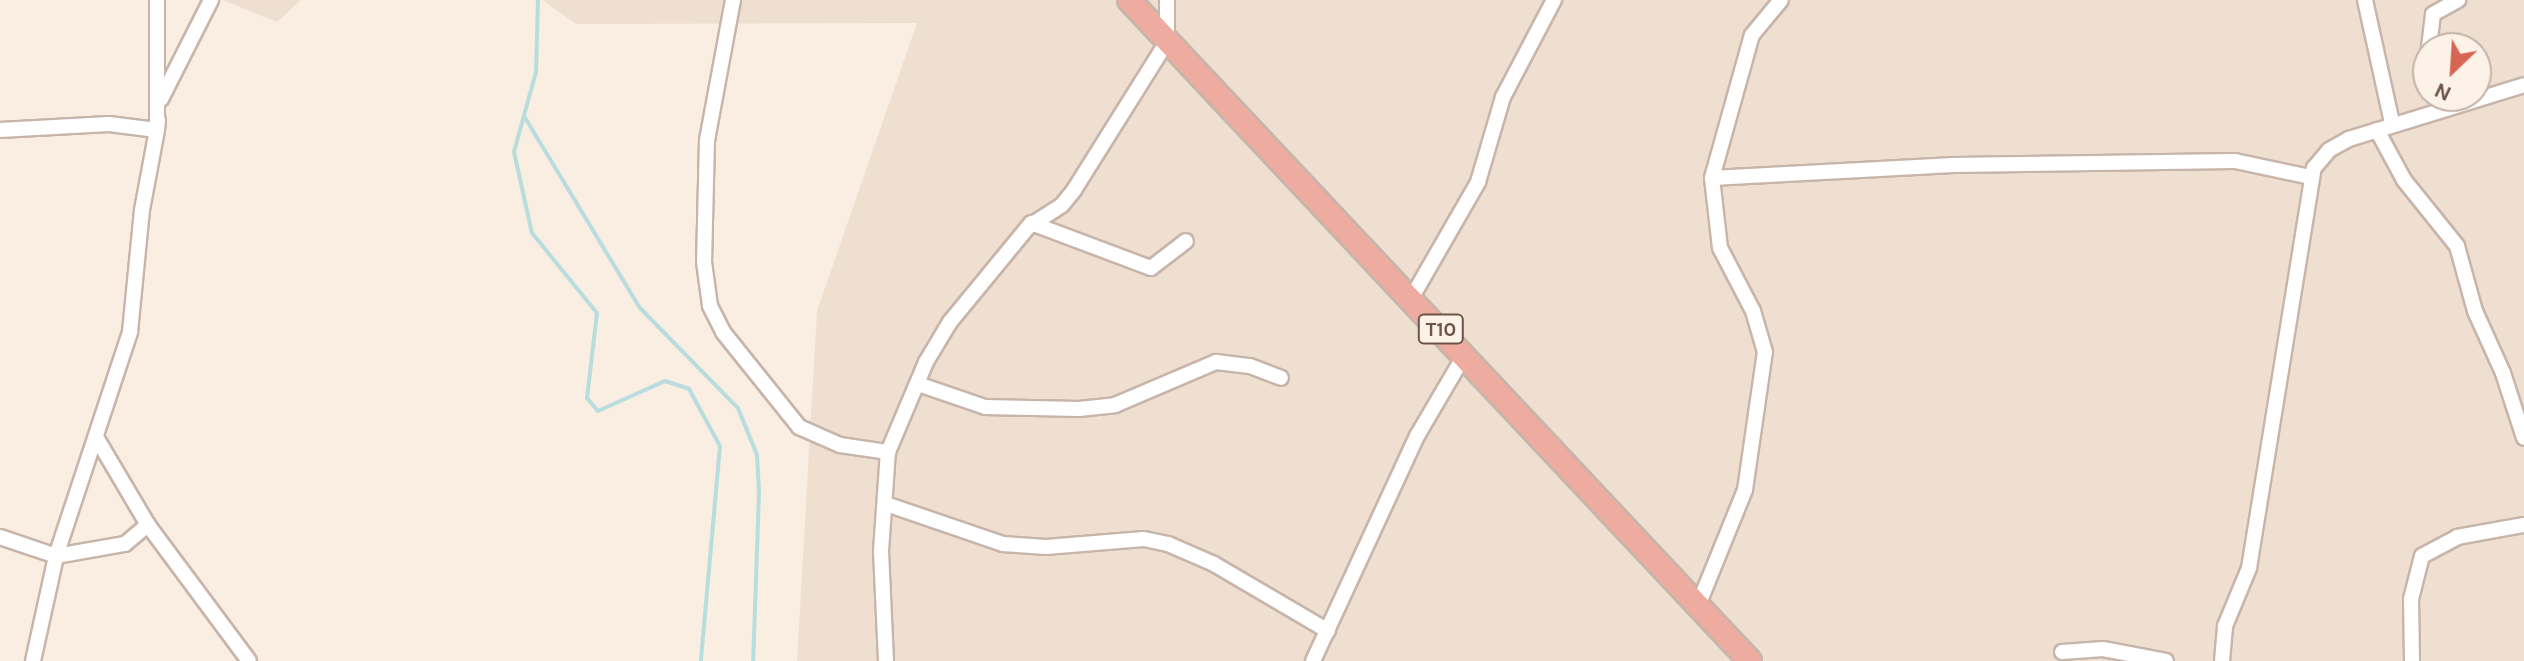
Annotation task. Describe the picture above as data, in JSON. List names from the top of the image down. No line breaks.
{"streets":{"highway":["T10"]},"north":"bottom left"}
